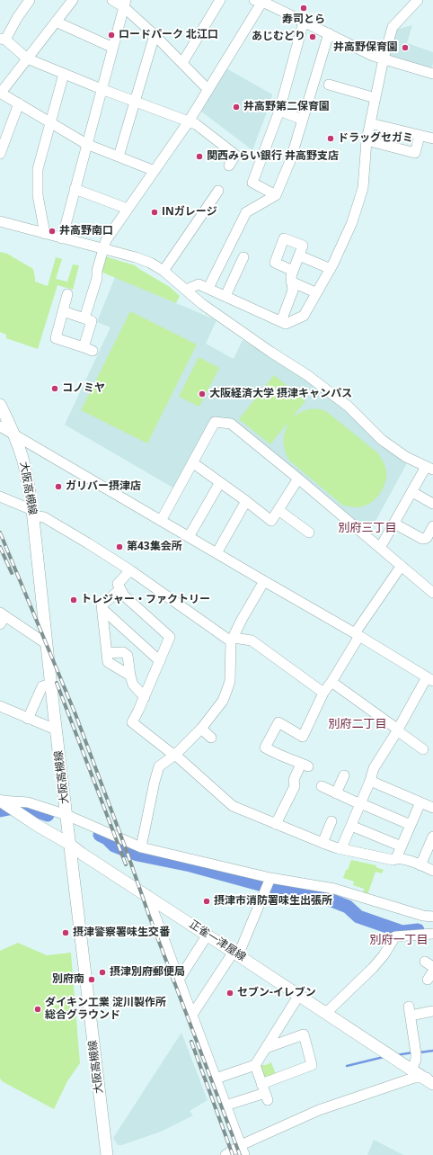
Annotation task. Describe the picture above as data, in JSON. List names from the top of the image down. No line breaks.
{"streets":{"main road":["大阪高槻線","正雀一津屋線"]},"crossings":[["大阪高槻線","正雀一津屋線"]],"districts":["別府三丁目","別府二丁目","別府一丁目"],"places":["寿司とら","ロードパーク 北江口","あじむどり","井高野保育園","井高野第二保育園","ドラッグセガミ","関西みらい銀行 井高野支店","INガレージ","井高野南口","コノミヤ","大阪経済大学 摂津キャンパス","ガリバー摂津店","第43集会所","トレジャー・ファクトリー","摂津市消防署味生出張所","摂津警察署味生交番","摂津別府郵便局","別府南","セブン-イレブン","ダイキン工業 淀川製作所 総合グラウンド"]}
